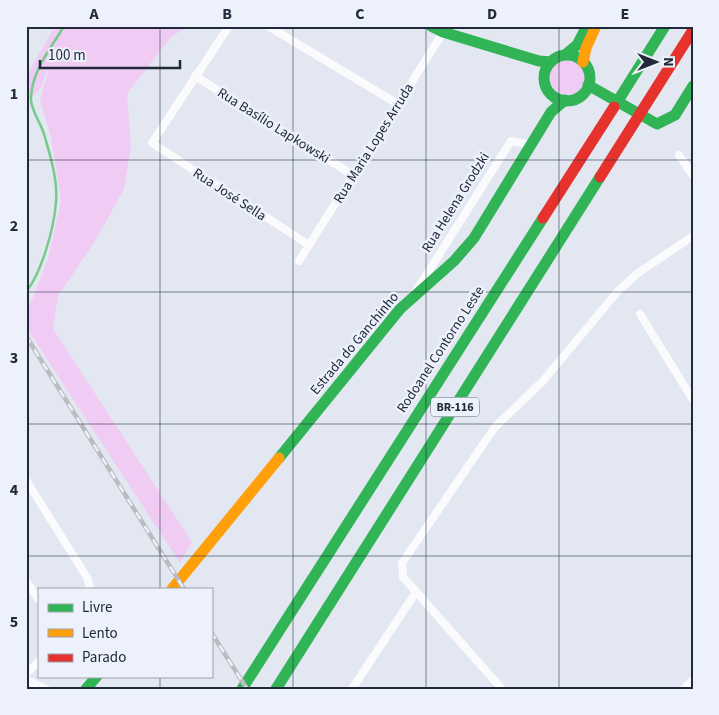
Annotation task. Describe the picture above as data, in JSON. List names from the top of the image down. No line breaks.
{"streets":{"main road":["Estrada do Ganchinho","Rodoanel Contorno Leste","BR-116"],"street":["Rua Basílio Lapkowski","Rua Maria Lopes Arruda","Rua José Sella","Rua Helena Grodzki"]},"crossings":[["Rua Basílio Lapkowski","Rua Maria Lopes Arruda"],["Rua Basílio Lapkowski","Rua José Sella"],["Rua Maria Lopes Arruda","Rua José Sella"],["Rua Helena Grodzki","Estrada do Ganchinho"]],"legend":["Livre","Lento","Parado"],"scale_bar":"100 m","north":"right","grid":{"columns":["A","B","C","D","E"],"rows":["1","2","3","4","5"]}}
